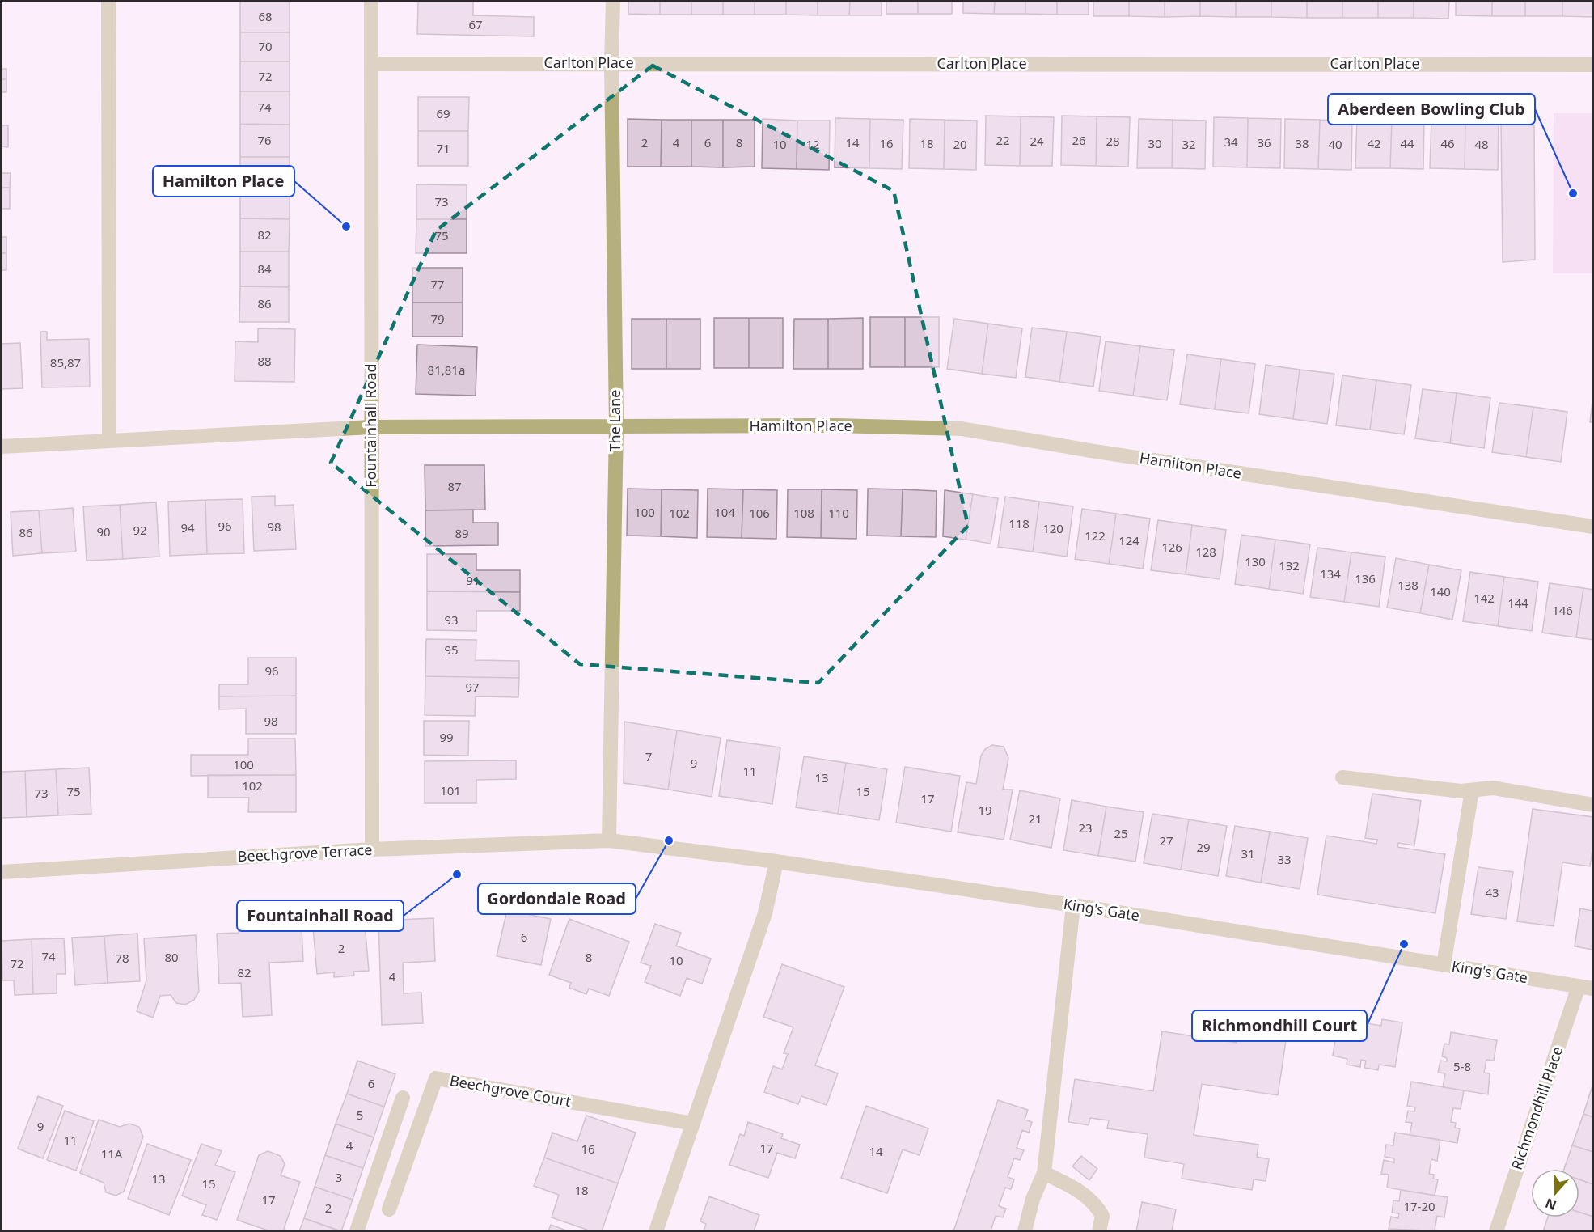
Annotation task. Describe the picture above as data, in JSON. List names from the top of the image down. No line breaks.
{"streets":{"street":["Carlton Place","The Lane","Fountainhall Road","Hamilton Place","Beechgrove Terrace","King's Gate","Beechgrove Court","Richmondhill Place"]},"crossings":[["Carlton Place","The Lane"],["Carlton Place","Fountainhall Road"],["The Lane","Hamilton Place"],["The Lane","Beechgrove Terrace"],["The Lane","King's Gate"],["Fountainhall Road","Hamilton Place"],["Fountainhall Road","Beechgrove Terrace"],["Beechgrove Terrace","King's Gate"],["King's Gate","Richmondhill Place"]],"places":["Aberdeen Bowling Club","Hamilton Place","Gordondale Road","Fountainhall Road","Richmondhill Court"],"house_numbers":["68","67","70","72","74","69","76","22","26","24","28","34","2","4","6","8","14","36","16","18","30","38","42","44","46","10","12","20","32","40","48","71","73","82","75","84","77","86","79","88","85,87","81,81a","87","100","104","102","106","108","110","118","96","98","94","120","92","90","86","89","122","124","126","128","130","132","134","136","91","138","140","142","144","146","93","95","96","97","98","99","7","9","100","11","13","102","101","75","15","73","17","19","21","23","25","27","29","31","33","43","6","2","74","80","8","78","10","72","82","4","5-8","6","5","9","11","4","17","16","14","11A","3","13","15","18","17","17-20","2"],"north":"bottom"}
